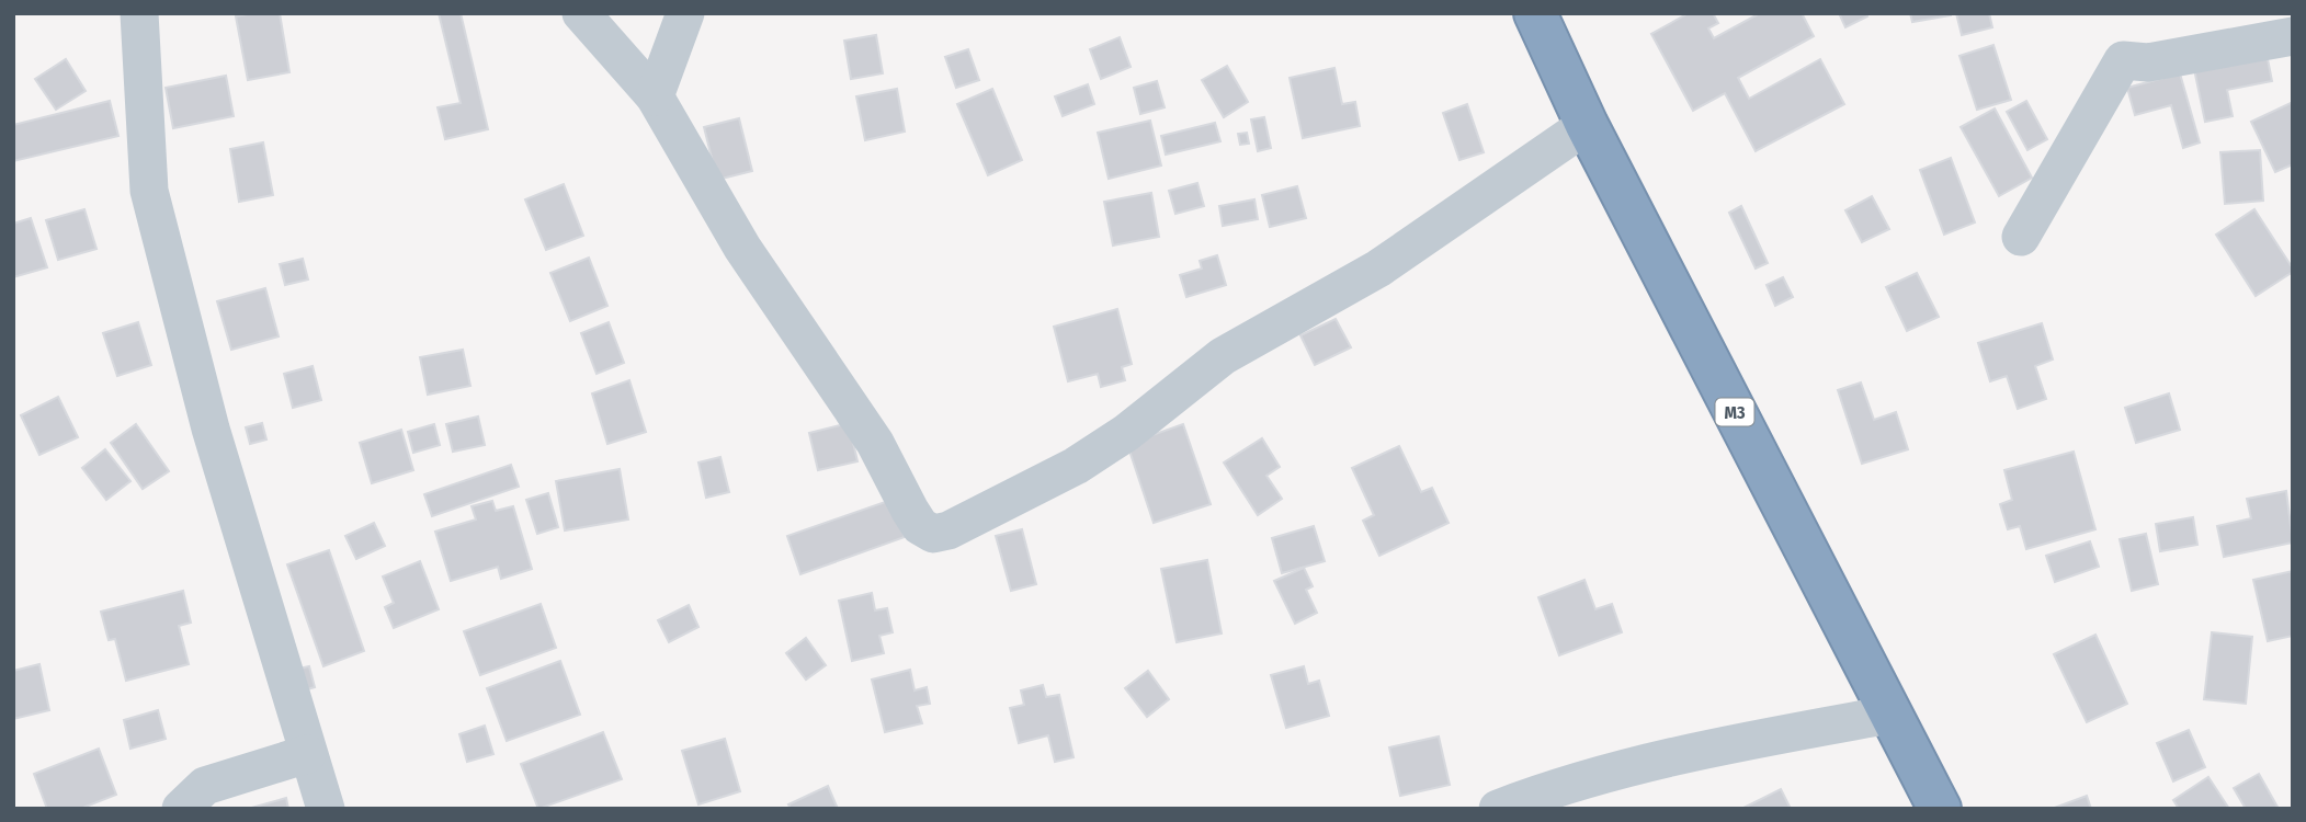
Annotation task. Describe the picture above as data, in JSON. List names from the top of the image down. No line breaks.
{"streets":{"highway":["M3"]}}
